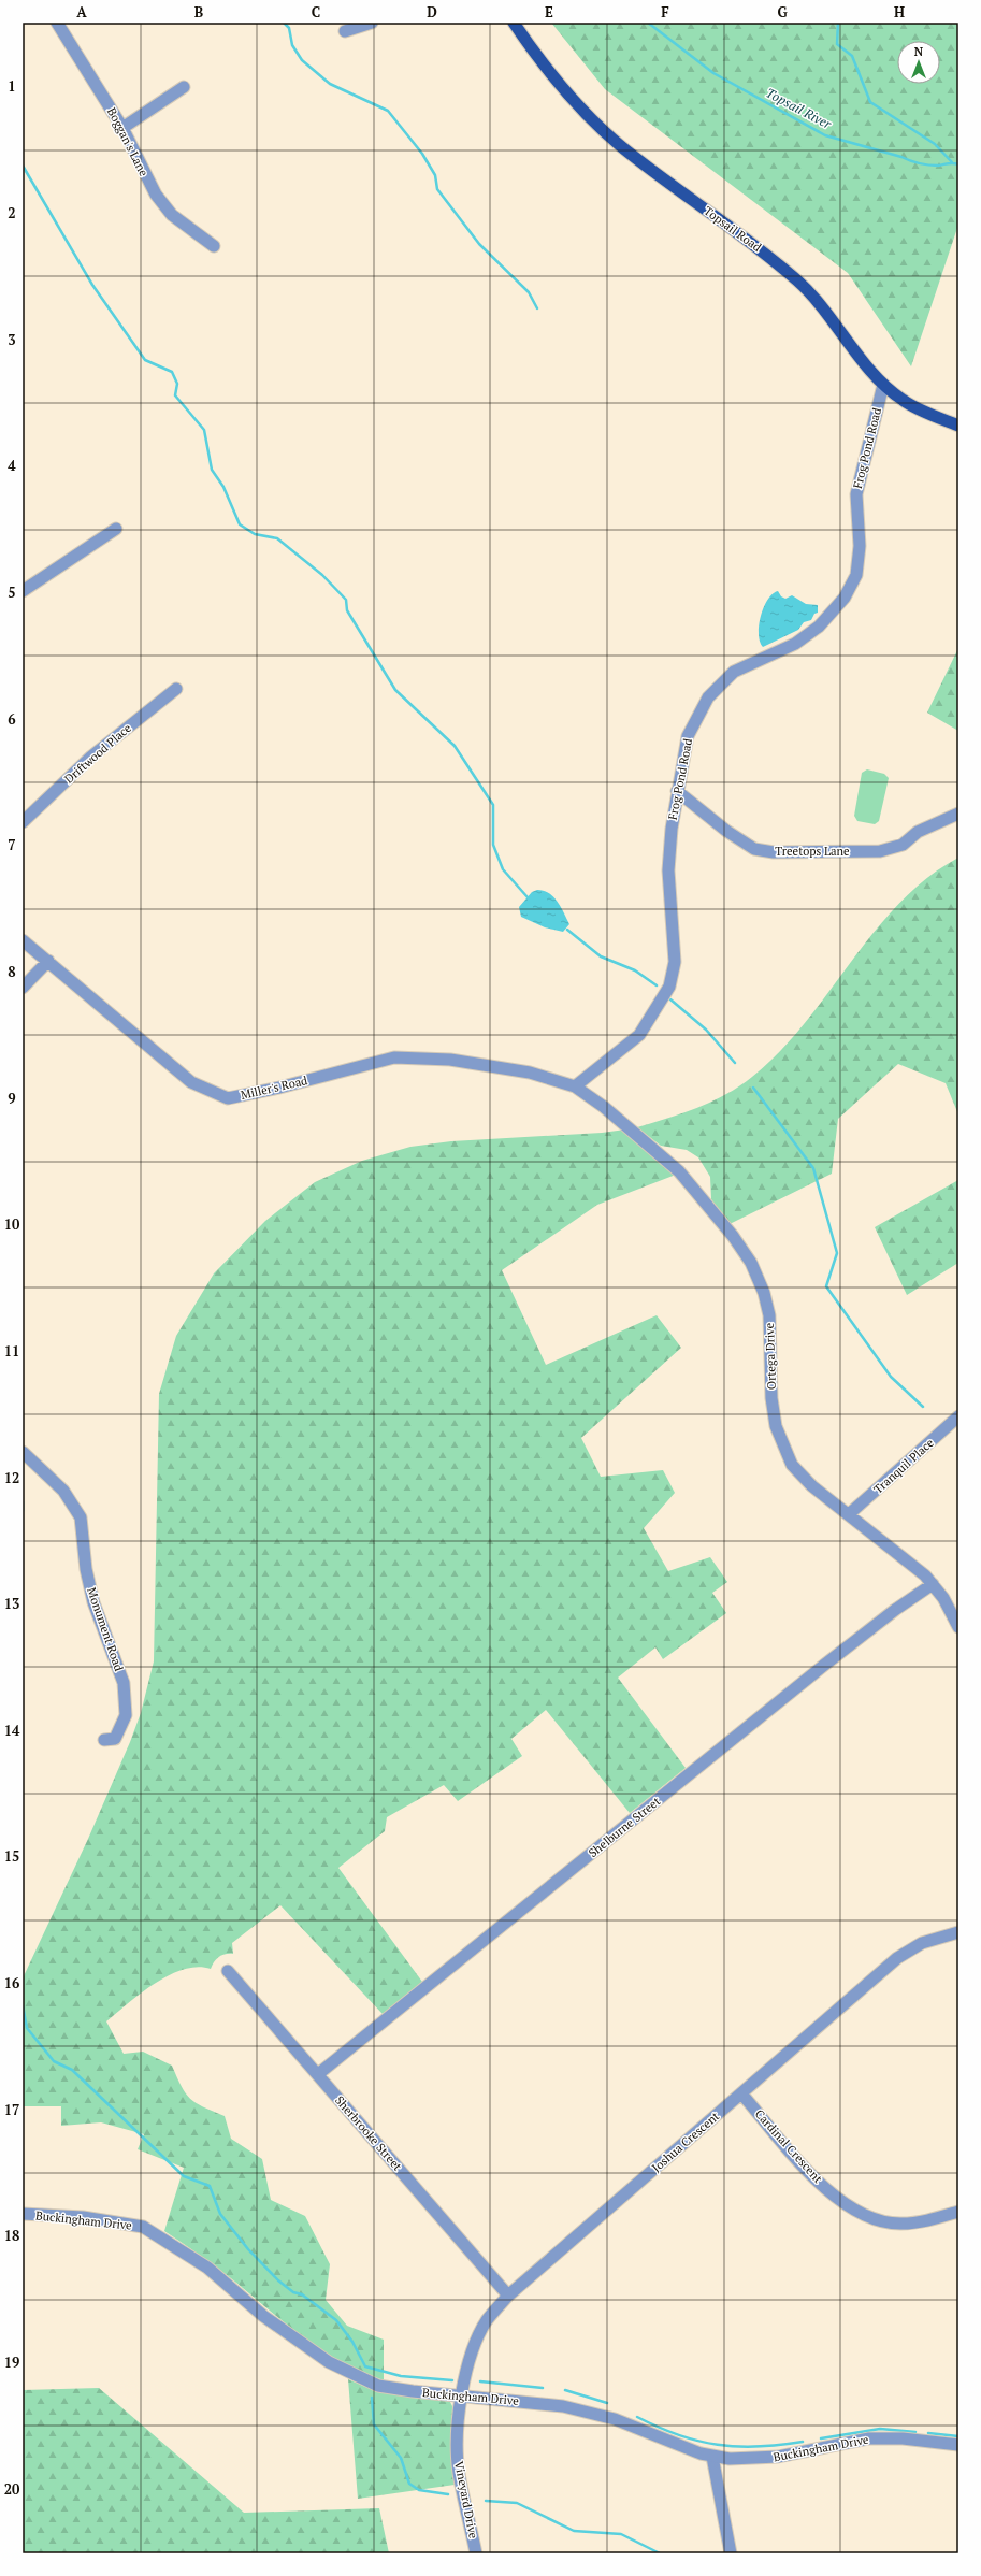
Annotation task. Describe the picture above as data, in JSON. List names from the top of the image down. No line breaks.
{"streets":{"main road":["Topsail Road"],"street":["Boggan's Lane","Frog Pond Road","Driftwood Place","Treetops Lane","Miller's Road","Ortega Drive","Tranquil Place","Monument Road","Shelburne Street","Sherbrooke Street","Joshua Crescent","Cardinal Crescent","Buckingham Drive","Vineyard Drive"]},"crossings":[["Topsail Road","Frog Pond Road"],["Frog Pond Road","Treetops Lane"],["Frog Pond Road","Miller's Road"],["Frog Pond Road","Ortega Drive"],["Miller's Road","Ortega Drive"],["Ortega Drive","Tranquil Place"],["Ortega Drive","Shelburne Street"],["Shelburne Street","Sherbrooke Street"],["Sherbrooke Street","Joshua Crescent"],["Joshua Crescent","Cardinal Crescent"],["Joshua Crescent","Buckingham Drive"],["Joshua Crescent","Vineyard Drive"],["Buckingham Drive","Vineyard Drive"]],"water":["Topsail River"],"north":"top","grid":{"columns":["A","B","C","D","E","F","G","H"],"rows":["1","2","3","4","5","6","7","8","9","10","11","12","13","14","15","16","17","18","19","20"]}}
